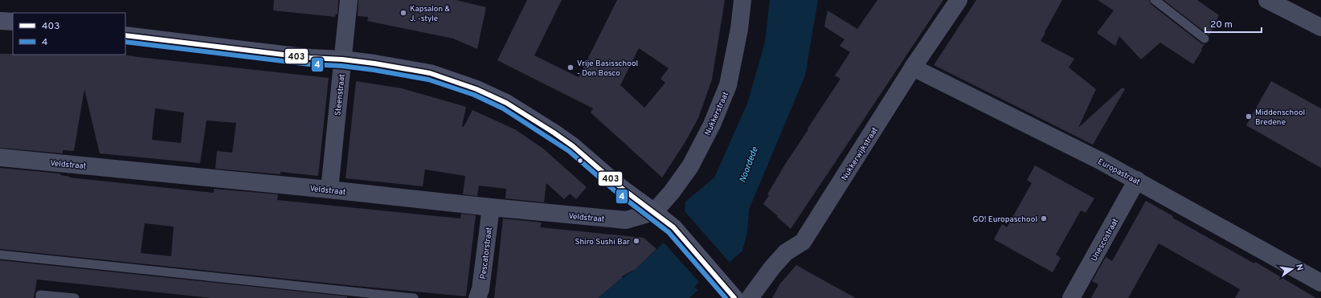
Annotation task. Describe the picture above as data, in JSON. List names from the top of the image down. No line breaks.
{"streets":{"street":["Steenstraat","Nukkerstraat","Nukkerwijkstraat","Veldstraat","Europastraat","Unescostraat","Pescatorstraat"]},"crossings":[["Steenstraat","Veldstraat"],["Nukkerstraat","Veldstraat"],["Nukkerwijkstraat","Europastraat"],["Veldstraat","Pescatorstraat"],["Europastraat","Unescostraat"]],"water":["Noordede"],"places":["Kapsalon & J. -style","Vrije Basisschool - Don Bosco","Middenschool Bredene","GO! Europaschool","Shiro Sushi Bar"],"lines":["transit line 403","transit line 4"],"legend":["403","4"],"scale_bar":"20 m","north":"right"}
